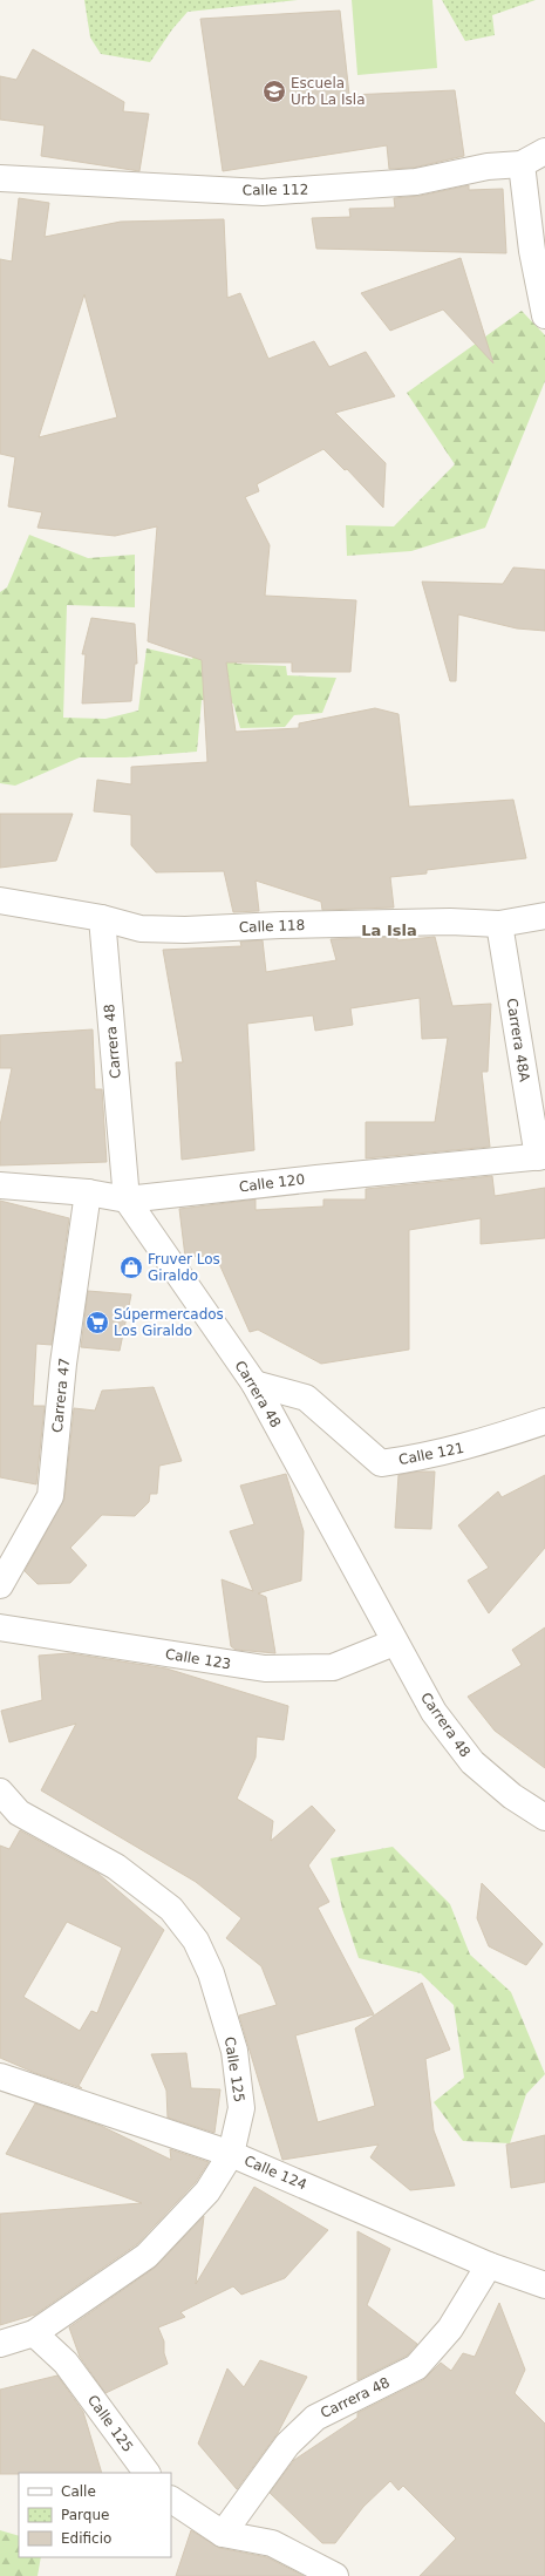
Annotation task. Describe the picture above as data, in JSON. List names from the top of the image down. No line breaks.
{"streets":{"street":["Calle 112","Calle 118","Carrera 48A","Carrera 48","Calle 120","Carrera 47","Calle 121","Calle 123","Calle 125","Calle 124"]},"crossings":[["Calle 118","Carrera 48A"],["Calle 118","Carrera 48"],["Carrera 48A","Calle 120"],["Carrera 48","Calle 120"],["Carrera 48","Calle 121"],["Carrera 48","Calle 123"],["Carrera 48","Calle 124"],["Calle 120","Carrera 47"],["Calle 125","Calle 124"]],"districts":["La Isla"],"places":{"school or university":["Escuela Urb La Isla"],"shop":["Fruver Los Giraldo"],"supermarket":["Súpermercados Los Giraldo"]},"legend":["Calle","Parque","Edificio"]}
